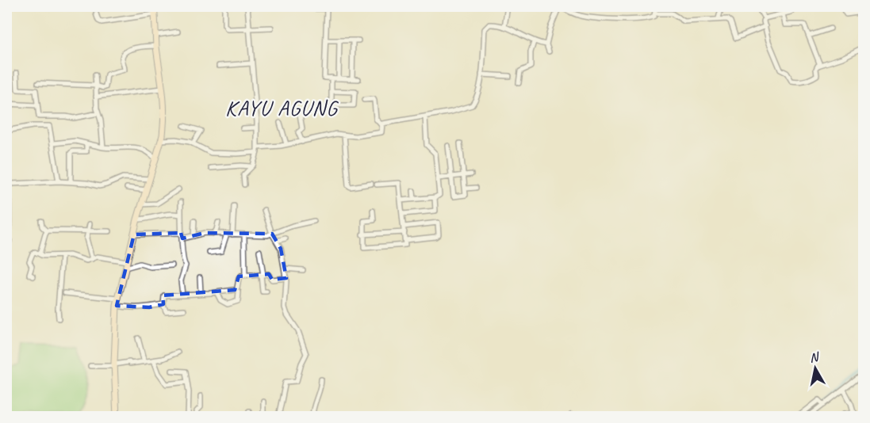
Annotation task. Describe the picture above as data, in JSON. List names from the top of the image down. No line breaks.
{"districts":["KAYU AGUNG"],"north":"top"}
